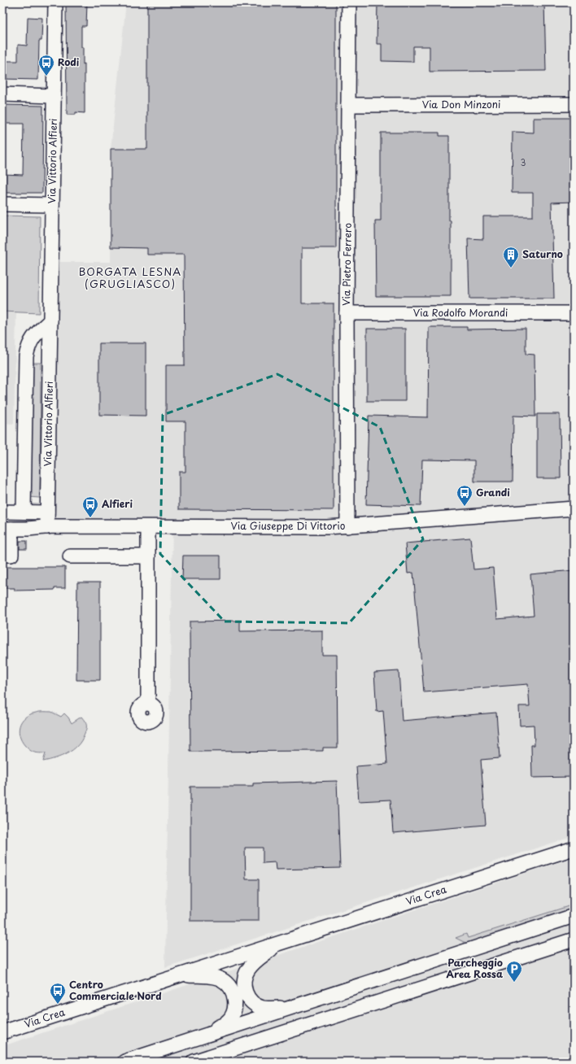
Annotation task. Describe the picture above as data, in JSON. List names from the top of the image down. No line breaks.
{"streets":{"street":["Via Don Minzoni","Via Vittorio Alfieri","Via Pietro Ferrero","Via Rodolfo Morandi","Via Giuseppe Di Vittorio","Via Crea"]},"crossings":[["Via Don Minzoni","Via Pietro Ferrero"],["Via Vittorio Alfieri","Via Giuseppe Di Vittorio"],["Via Pietro Ferrero","Via Rodolfo Morandi"],["Via Pietro Ferrero","Via Giuseppe Di Vittorio"]],"districts":["BORGATA LESNA (GRUGLIASCO)"],"places":{"bus stop":["Rodi","Grandi","Alfieri","Centro Commerciale Nord"],"building":["Saturno"],"parking":["Parcheggio Area Rossa"]},"house_numbers":["3"]}
